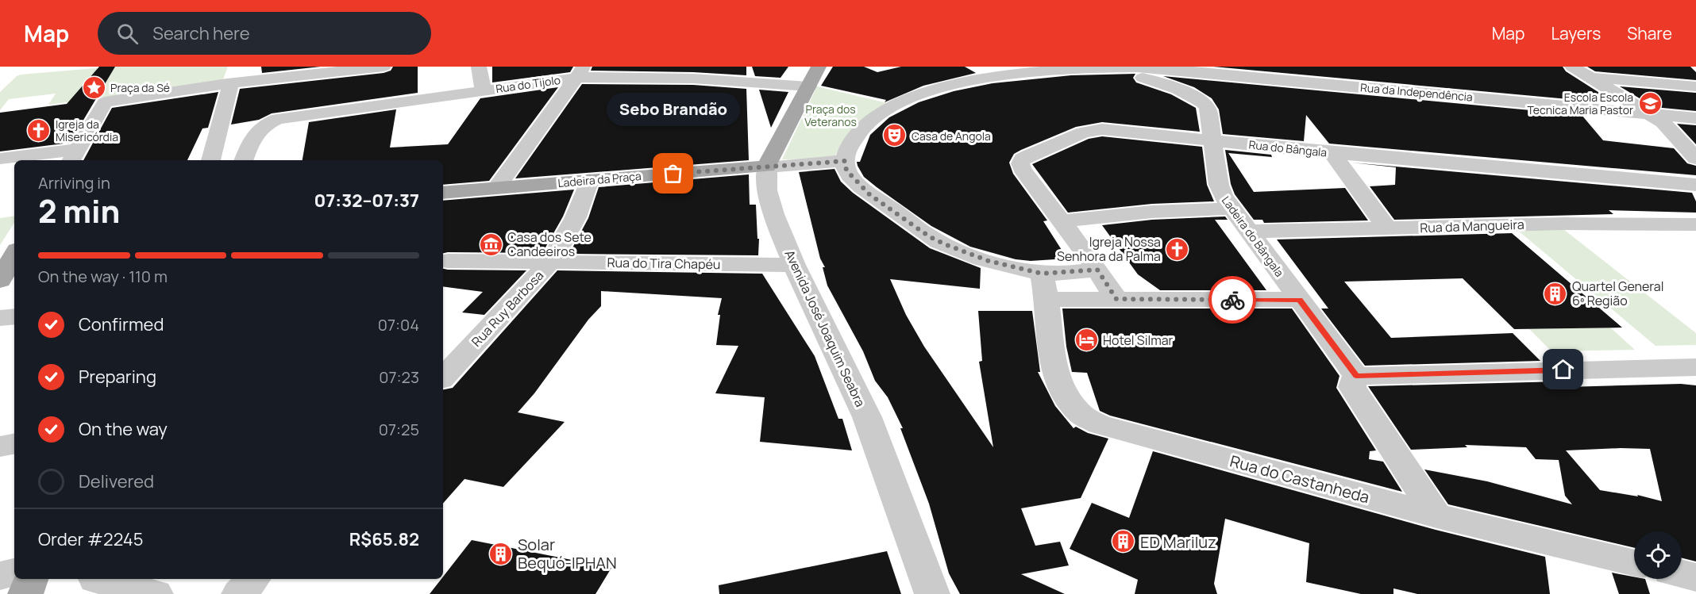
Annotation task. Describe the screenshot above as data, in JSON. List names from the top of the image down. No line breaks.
{"streets":{"main road":["Ladeira da Praça","Avenida José Joaquim Seabra"],"street":["Rua do Tijolo","Rua da Independência","Rua do Bângala","Rua da Mangueira","Ladeira do Bângala","Rua do Tira Chapéu","Rua Ruy Barbosa","Rua do Castanheda"]},"crossings":[["Rua do Tijolo","Avenida José Joaquim Seabra"],["Rua da Independência","Ladeira da Praça"],["Rua da Independência","Ladeira do Bângala"],["Rua do Bângala","Ladeira do Bângala"],["Ladeira da Praça","Rua Ruy Barbosa"],["Ladeira da Praça","Avenida José Joaquim Seabra"],["Rua da Mangueira","Ladeira do Bângala"],["Rua do Tira Chapéu","Rua Ruy Barbosa"],["Rua do Tira Chapéu","Avenida José Joaquim Seabra"]],"parks":["Praça dos Veteranos"],"places":{"place":["Praça da Sé"],"school or university":["Escola Escola Tecnica Maria Pastor"],"church":["Igreja da Misericórdia","Igreja Nossa Senhora da Palma"],"theatre":["Casa de Angola"],"other":["Sebo Brandão"],"museum":["Casa dos Sete Candeeiros"],"building":["Quartel General 6º Região","ED Mariluz","Solar Bequó-IPHAN"],"hotel":["Hotel Silmar"]},"page":{"header":"Map","search":"Search here","nav":["Map","Layers","Share"],"bubble":"Sebo Brandão","heading":["2 min","Arriving in","07:32–07:37"],"panel":["Order #2245","R$65.82"],"bar":"On the way · 110 m","list":[["Confirmed","07:04"],["Preparing","07:23"],["On the way","07:25"],"Delivered"]}}
